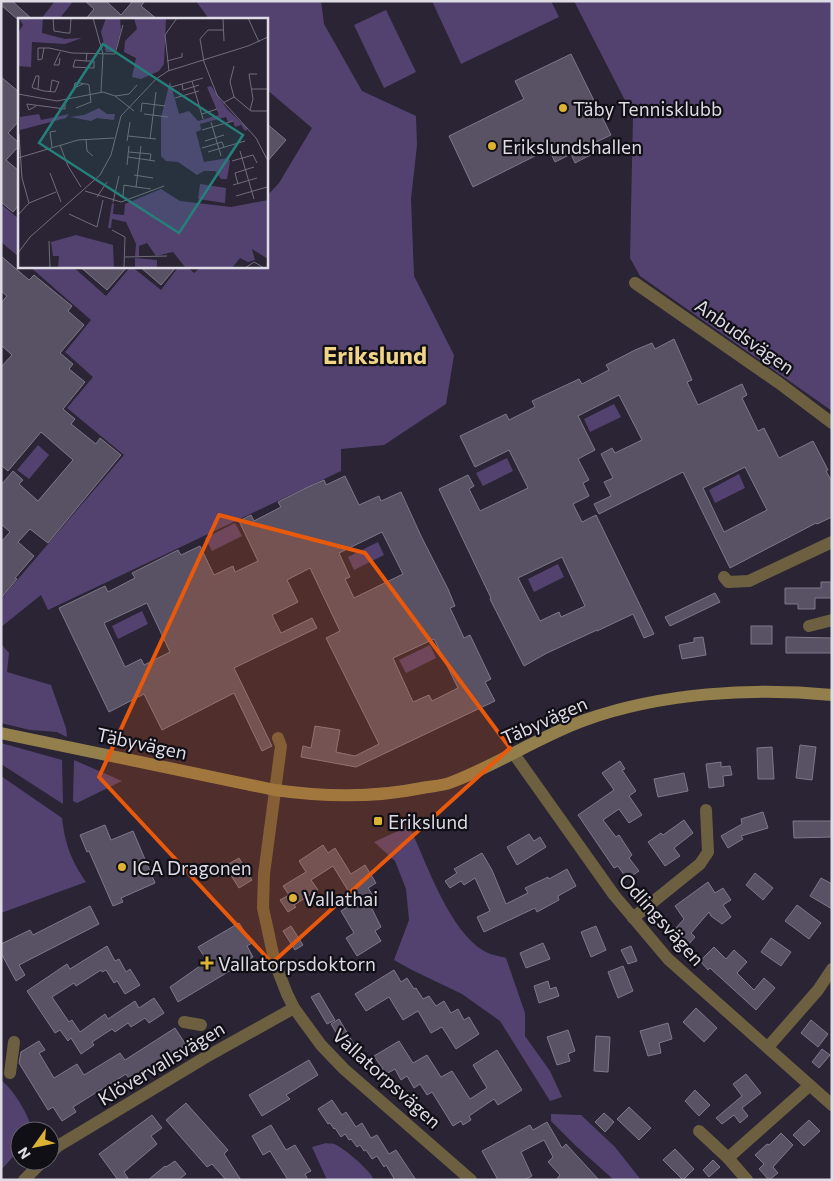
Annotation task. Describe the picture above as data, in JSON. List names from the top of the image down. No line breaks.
{"streets":{"main road":["Täbyvägen"],"street":["Anbudsvägen","Odlingsvägen","Klövervallsvägen","Vallatorpsvägen"]},"crossings":[["Täbyvägen","Odlingsvägen"],["Täbyvägen","Vallatorpsvägen"],["Klövervallsvägen","Vallatorpsvägen"]],"districts":["Erikslund"],"places":{"other":["Täby Tennisklubb","Erikslundshallen","ICA Dragonen","Vallathai"],"transit":["Erikslund"],"health":["Vallatorpsdoktorn"]},"north":"bottom left"}
